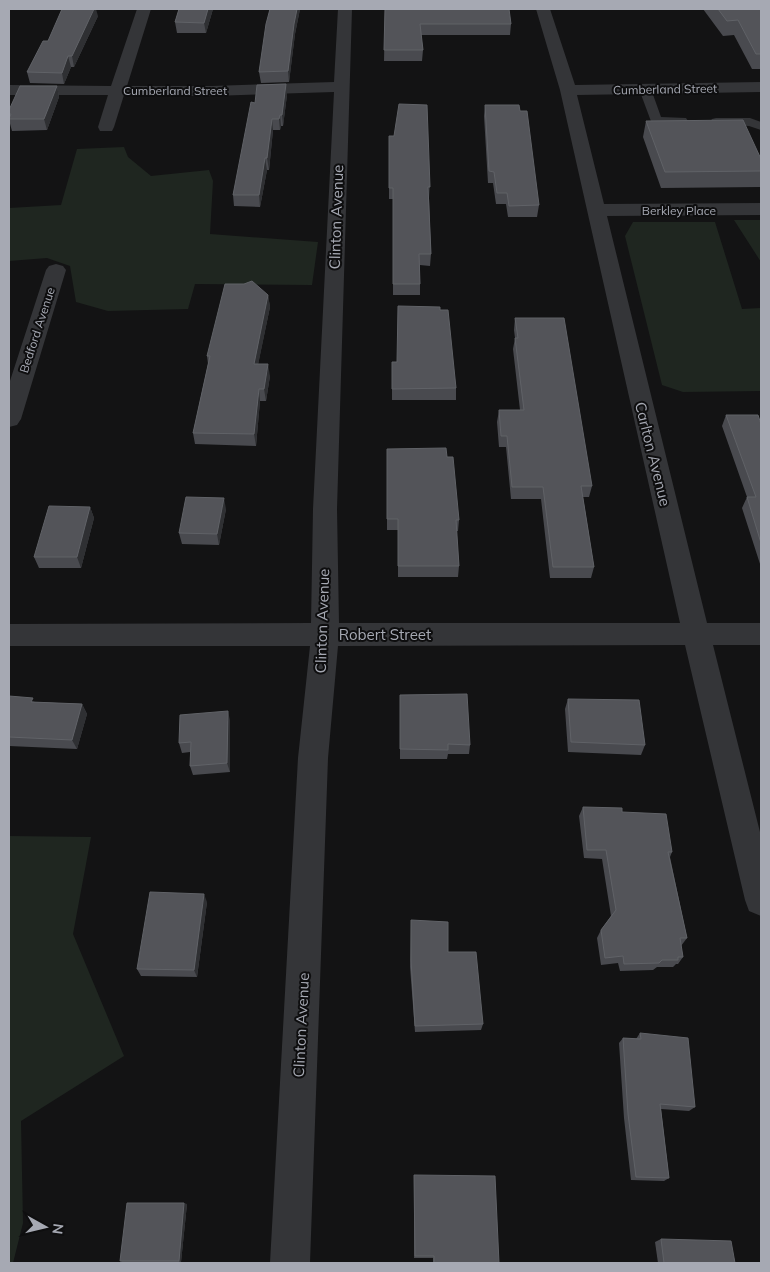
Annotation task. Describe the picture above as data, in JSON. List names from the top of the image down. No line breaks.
{"streets":{"street":["Cumberland Street","Berkley Place","Clinton Avenue","Bedford Avenue","Carlton Avenue","Robert Street"]},"crossings":[["Cumberland Street","Clinton Avenue"],["Cumberland Street","Carlton Avenue"],["Berkley Place","Carlton Avenue"],["Clinton Avenue","Robert Street"],["Carlton Avenue","Robert Street"]],"north":"right"}
